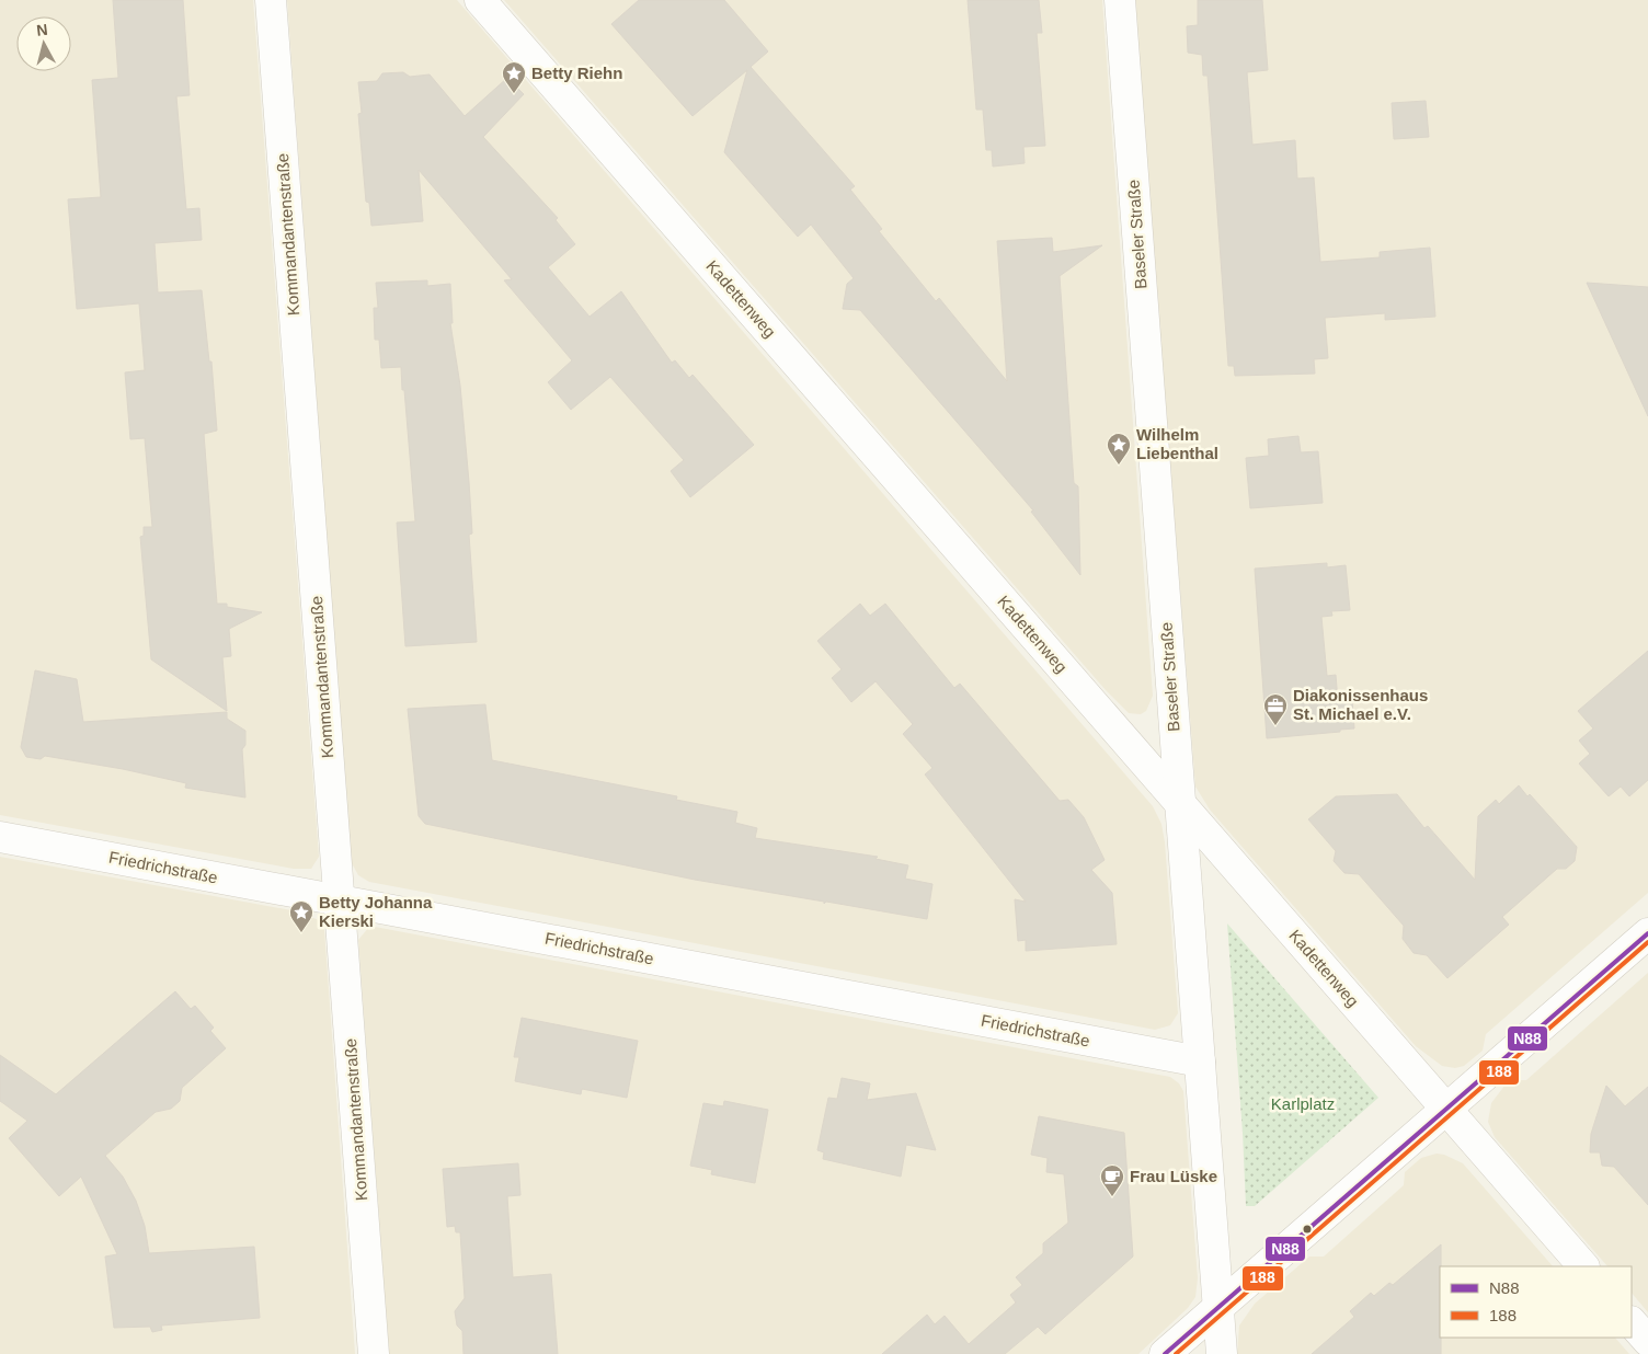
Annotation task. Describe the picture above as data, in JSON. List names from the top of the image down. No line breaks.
{"streets":{"street":["Kommandantenstraße","Baseler Straße","Kadettenweg","Friedrichstraße"]},"crossings":[["Kommandantenstraße","Friedrichstraße"],["Baseler Straße","Kadettenweg"],["Baseler Straße","Friedrichstraße"]],"parks":["Karlplatz"],"places":{"place":["Betty Riehn","Wilhelm Liebenthal","Betty Johanna Kierski"],"office":["Diakonissenhaus St. Michael e.V."],"cafe":["Frau Lüske"]},"lines":["transit line N88","transit line 188"],"legend":["N88","188"],"north":"top"}
